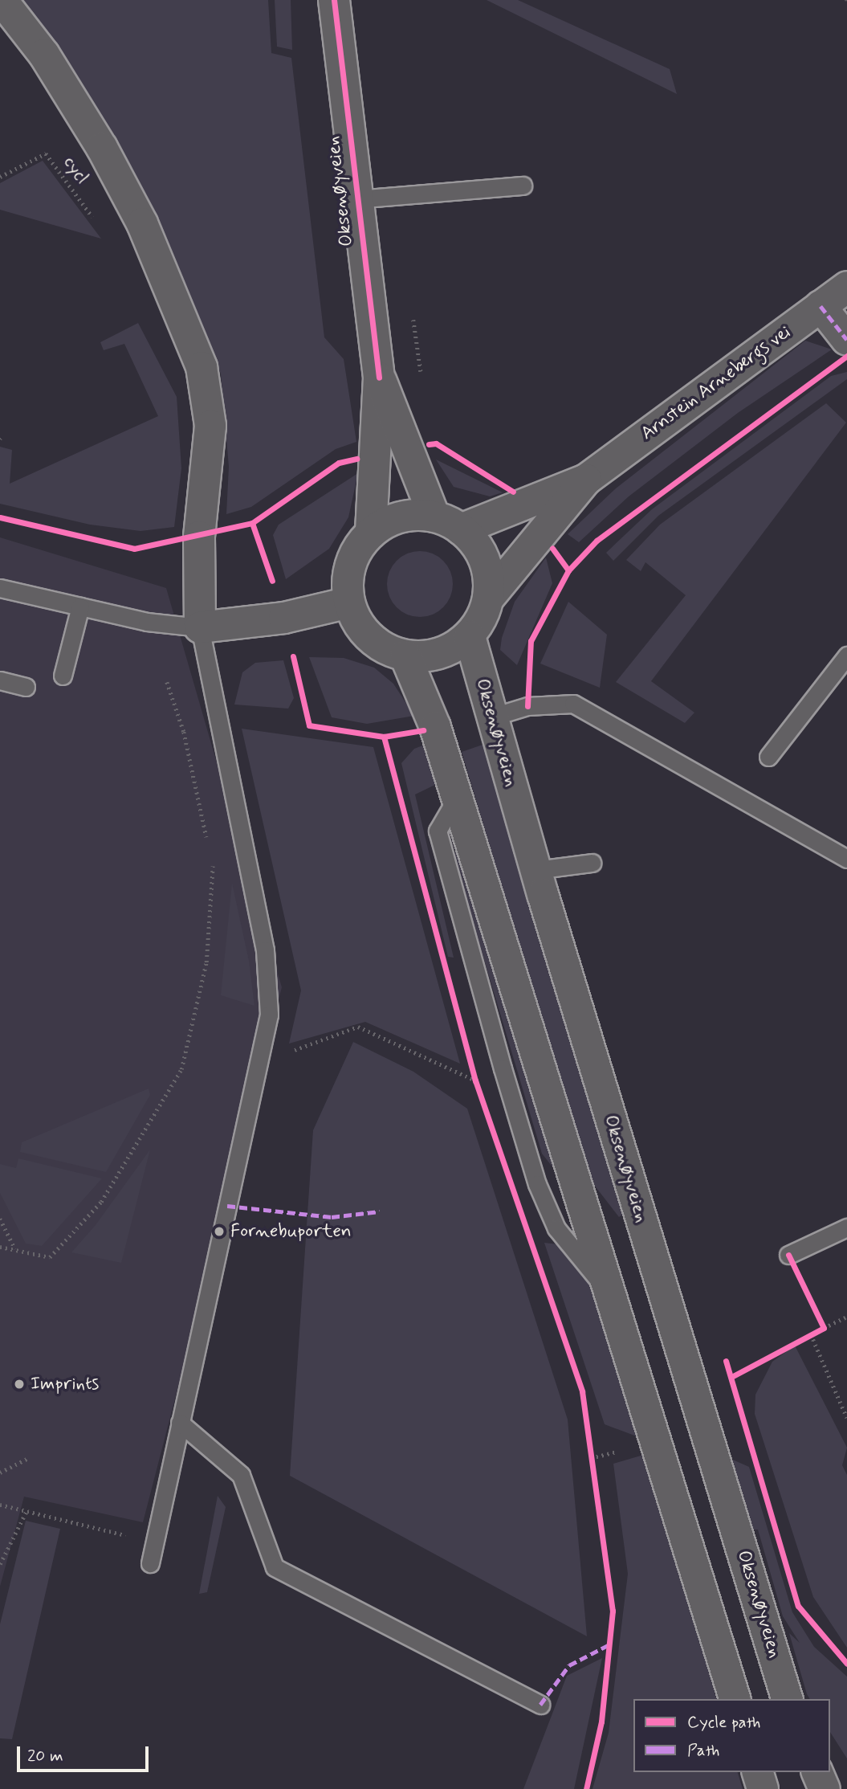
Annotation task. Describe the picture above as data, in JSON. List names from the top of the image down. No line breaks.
{"streets":{"street":["Oksenøyveien","Arnstein Arnebergs vei"],"path":["cycl"]},"crossings":[["Oksenøyveien","Arnstein Arnebergs vei"]],"places":["Fornebuporten","Imprints"],"legend":["Cycle path","Path"],"scale_bar":"20 m"}
